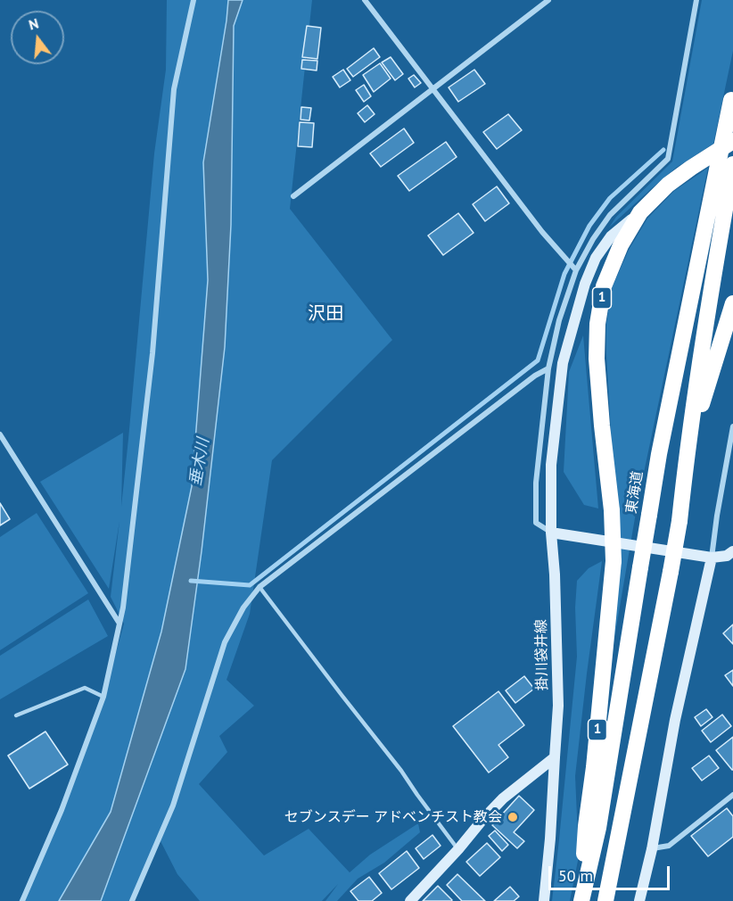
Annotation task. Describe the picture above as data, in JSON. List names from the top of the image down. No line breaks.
{"streets":{"highway":["1","東海道"],"main road":["掛川袋井線"]},"crossings":[["1","東海道"],["1","掛川袋井線"]],"districts":["沢田"],"water":["垂木川"],"places":["セブンスデー アドベンチスト教会"],"scale_bar":"50 m","north":"top"}
